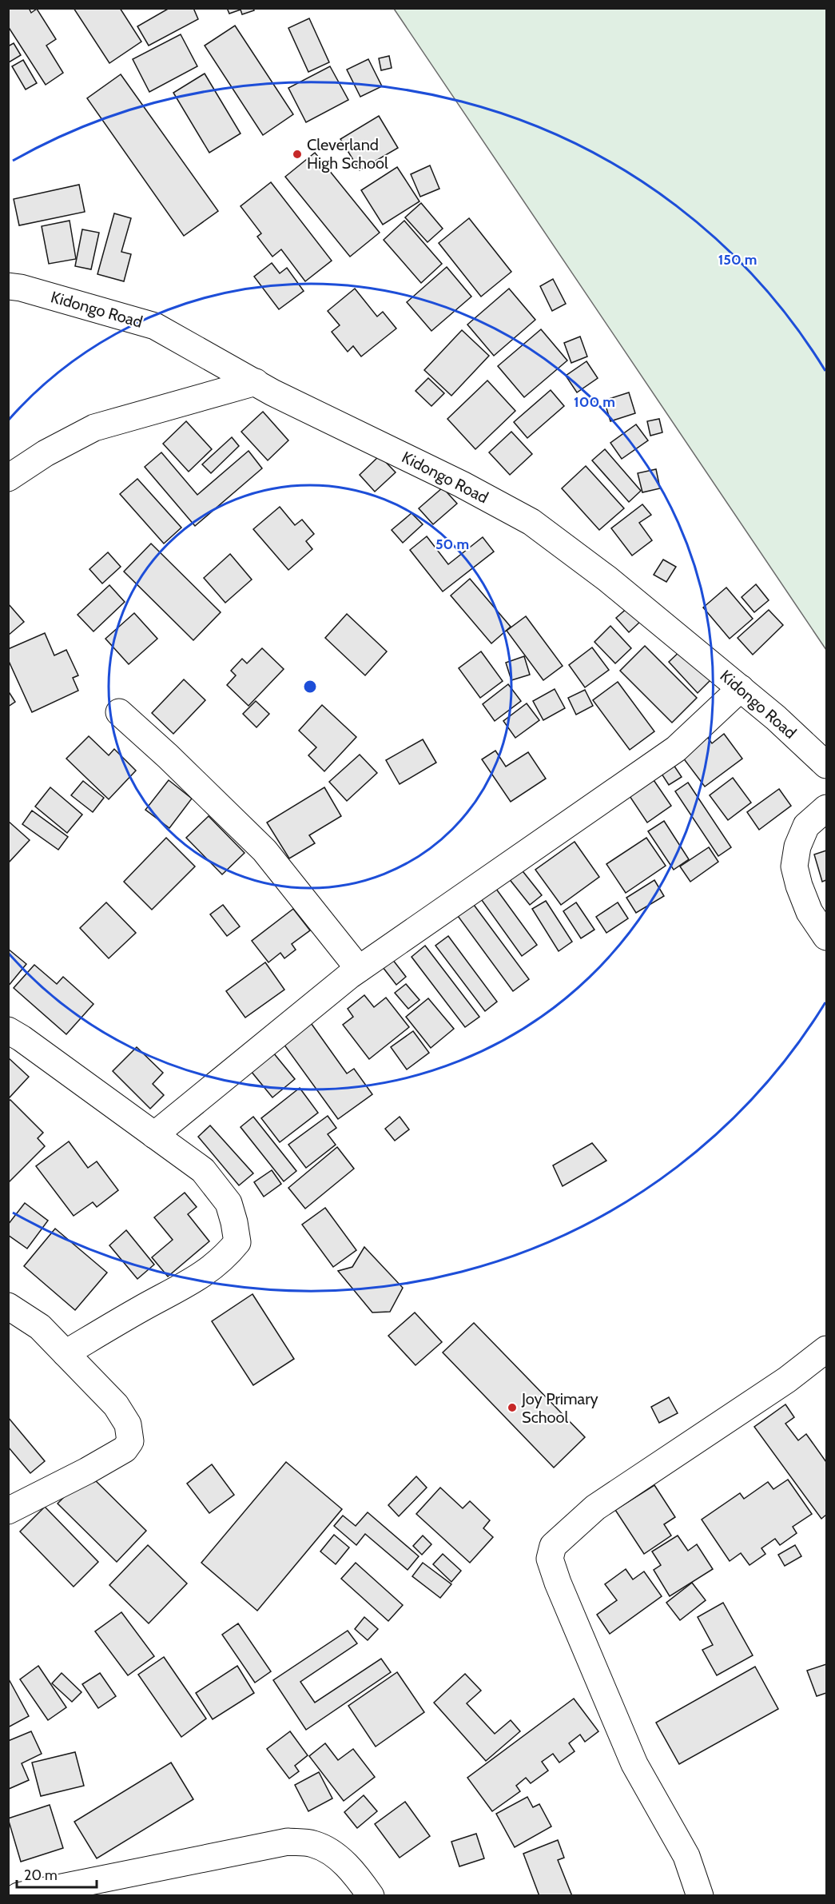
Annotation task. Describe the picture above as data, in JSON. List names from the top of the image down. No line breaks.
{"streets":{"street":["Kidongo Road"]},"places":["Cleverland High School","Joy Primary School"],"scale_bar":"20 m","rings":["150 m","100 m","50 m"]}
